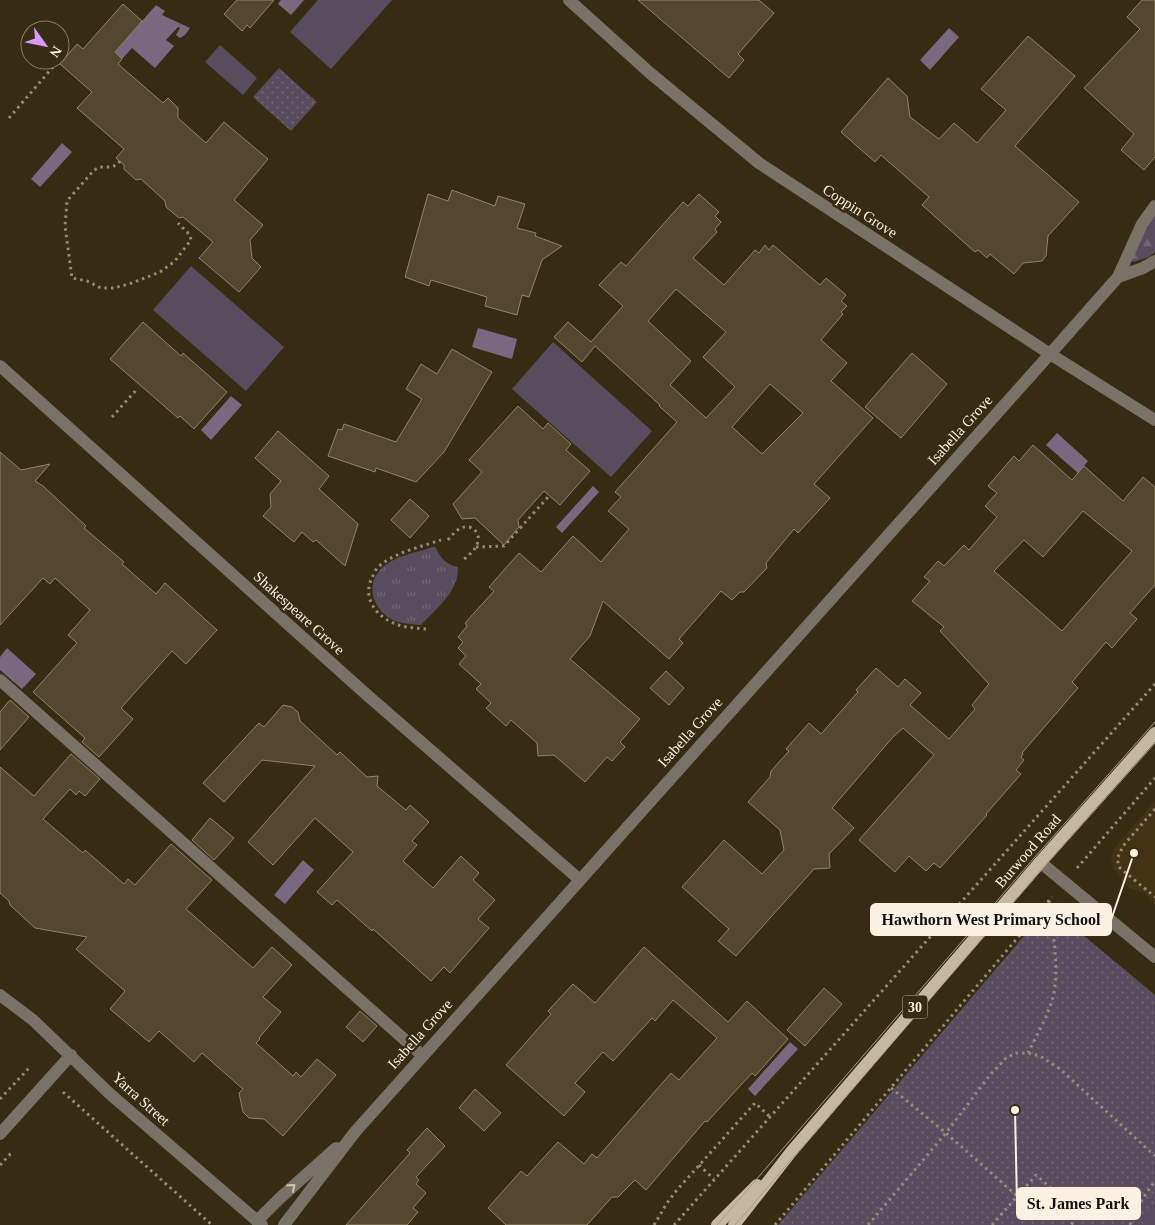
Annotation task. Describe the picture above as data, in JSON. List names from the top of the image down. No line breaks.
{"streets":{"main road":["Burwood Road","30"],"street":["Coppin Grove","Isabella Grove","Shakespeare Grove","Yarra Street"]},"crossings":[["Coppin Grove","Isabella Grove"],["Isabella Grove","Shakespeare Grove"],["Isabella Grove","Yarra Street"]],"places":["Hawthorn West Primary School","St. James Park"],"north":"bottom right"}
